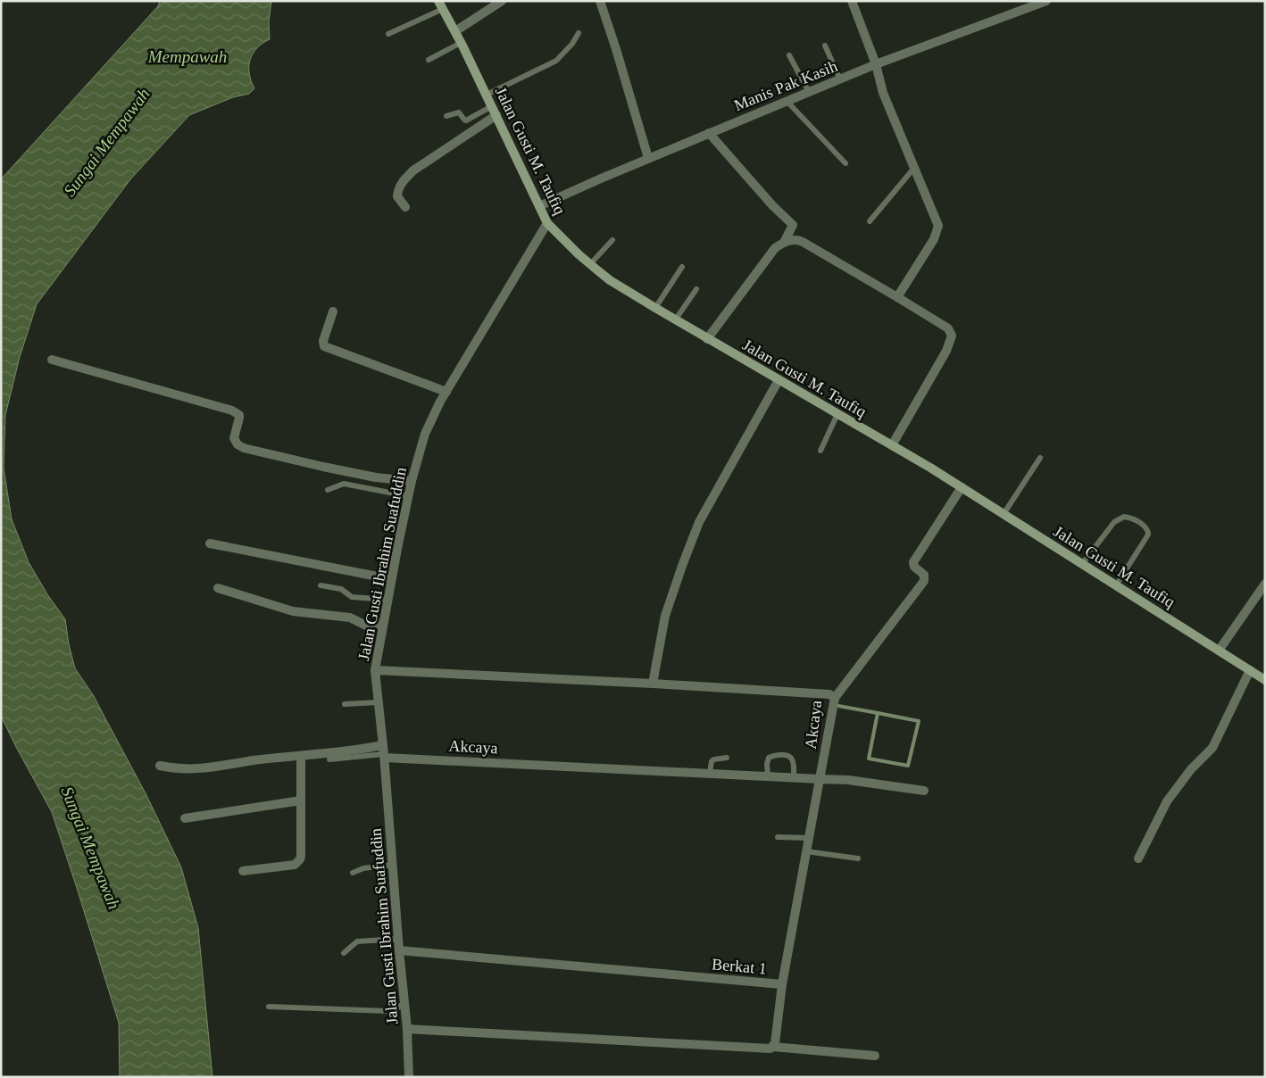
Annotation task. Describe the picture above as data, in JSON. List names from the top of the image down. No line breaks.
{"streets":{"main road":["Jalan Gusti M. Taufiq"],"street":["Manis Pak Kasih","Jalan Gusti Ibrahim Suafuddin","Akcaya","Berkat 1"]},"crossings":[["Manis Pak Kasih","Jalan Gusti M. Taufiq"],["Jalan Gusti M. Taufiq","Jalan Gusti Ibrahim Suafuddin"],["Jalan Gusti Ibrahim Suafuddin","Akcaya"],["Jalan Gusti Ibrahim Suafuddin","Berkat 1"]],"water":["Mempawah","Sungai Mempawah"]}
